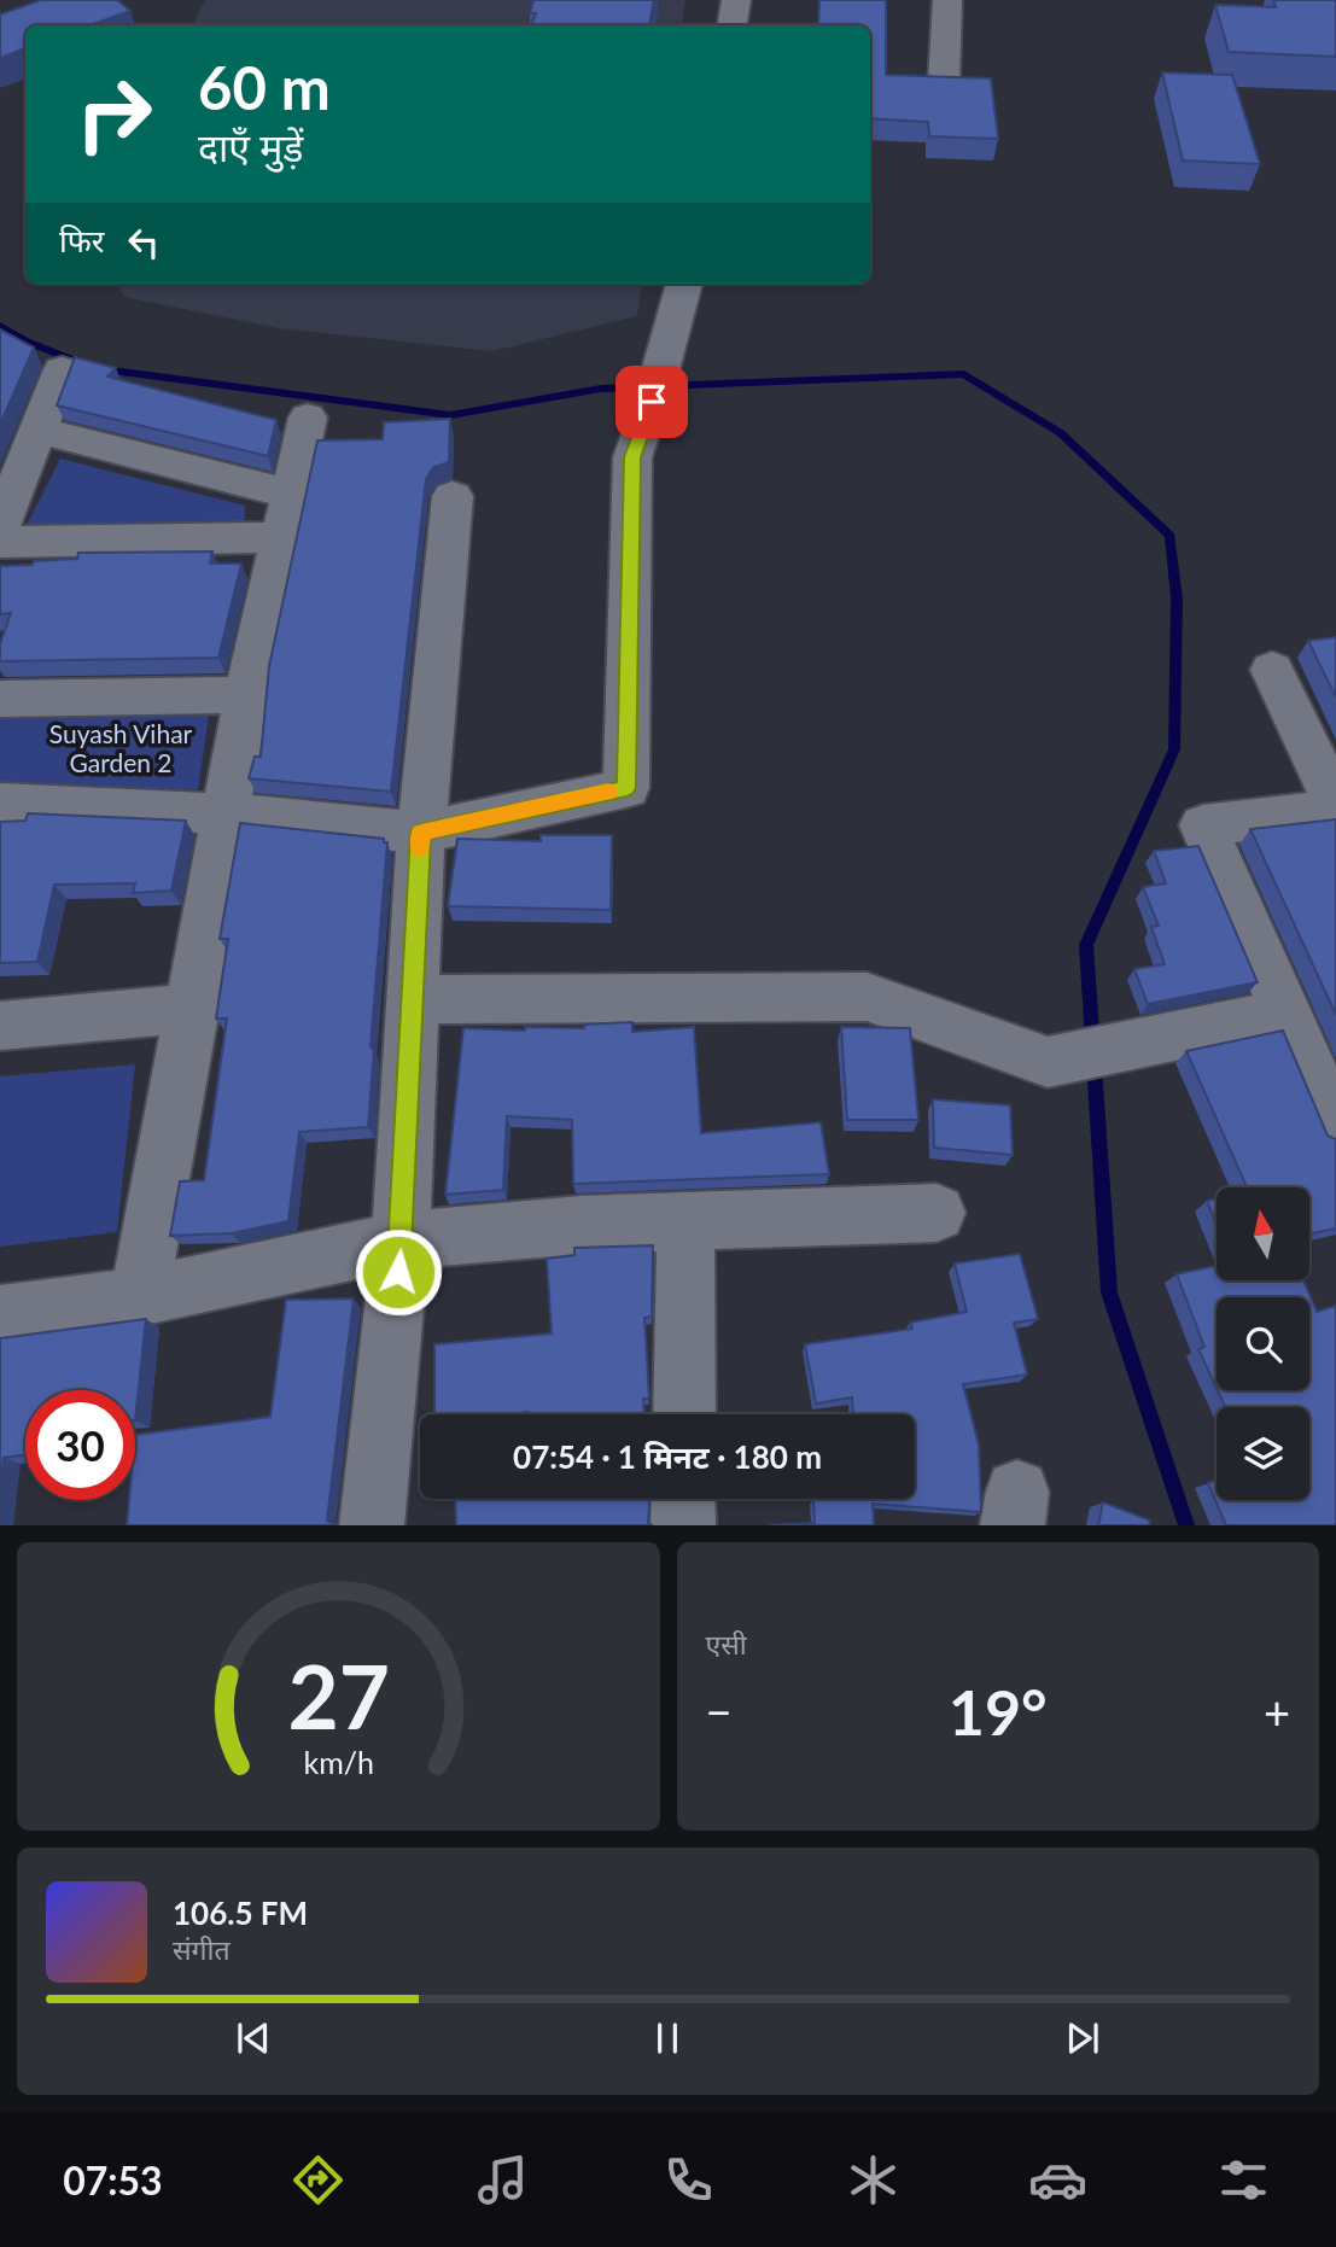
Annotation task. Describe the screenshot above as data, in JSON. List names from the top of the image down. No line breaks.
{"parks":["Suyash Vihar Garden 2"],"north":"top","page":{"turn":["60 m","दाएँ मुड़ें"],"then":"फिर","limit":"30","trip":"07:54 · 1 मिनट · 180 m","tile":"एसी","heat":["−","19°","+"],"song":["106.5 FM","संगीत"],"tabs":"07:53","gauge":["27","km/h"]}}
